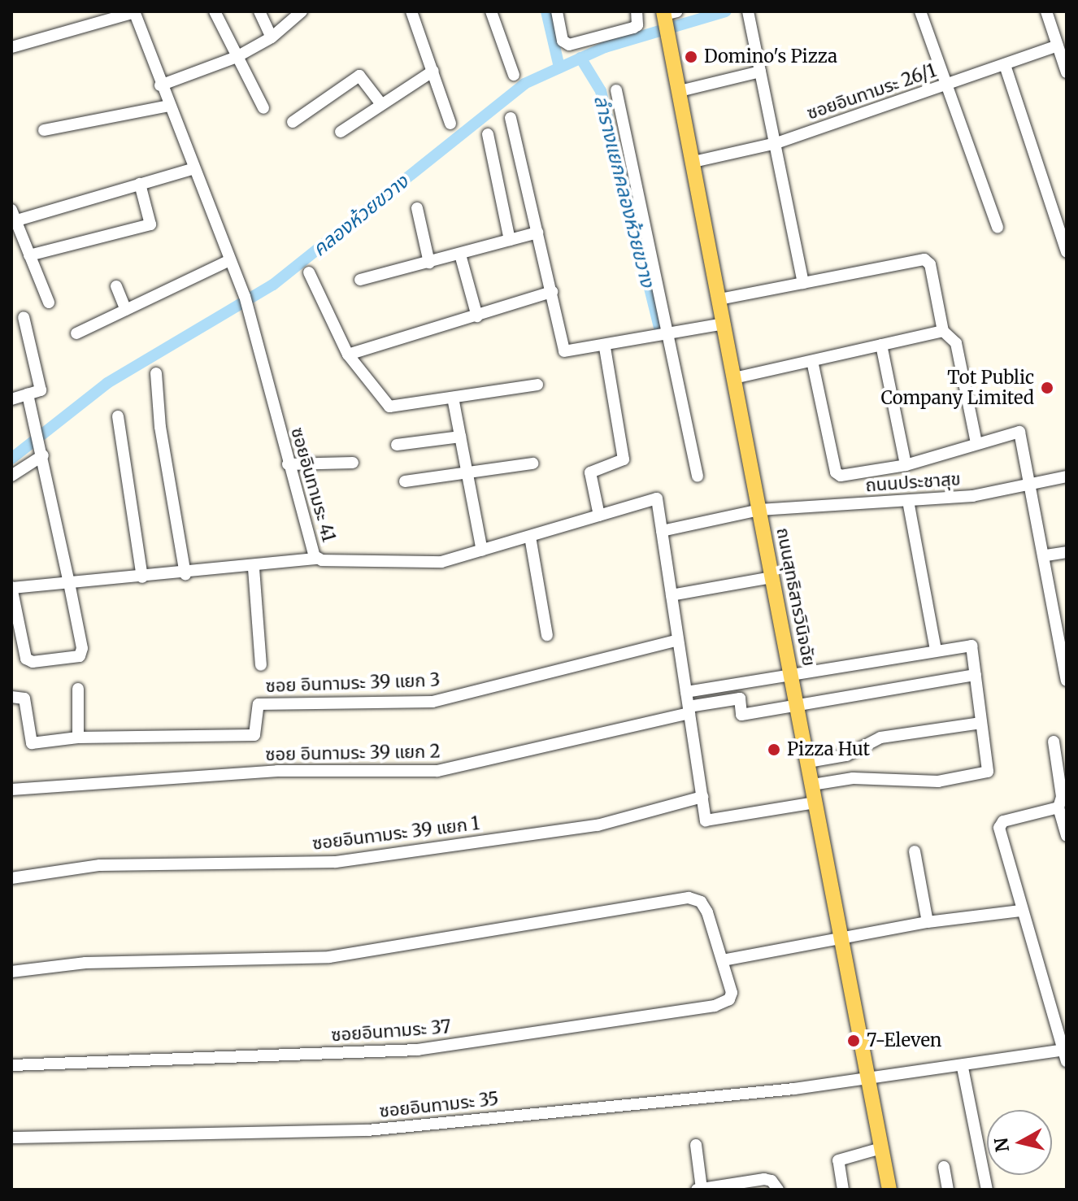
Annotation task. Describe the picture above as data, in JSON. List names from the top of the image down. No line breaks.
{"streets":{"main road":["ถนนสุทธิสารวินิจฉัย"],"street":["ซอยอินทามระ 26/1","ถนนประชาสุข","ซอยอินทามระ 41","ซอย อินทามระ 39 แยก 3","ซอย อินทามระ 39 แยก 2","ซอยอินทามระ 39 แยก 1","ซอยอินทามระ 37","ซอยอินทามระ 35"]},"crossings":[["ซอยอินทามระ 26/1","ถนนสุทธิสารวินิจฉัย"],["ถนนประชาสุข","ซอยอินทามระ 41"],["ถนนประชาสุข","ถนนสุทธิสารวินิจฉัย"],["ซอยอินทามระ 41","ถนนสุทธิสารวินิจฉัย"],["ซอยอินทามระ 41","ซอย อินทามระ 39 แยก 3"],["ซอยอินทามระ 41","ซอย อินทามระ 39 แยก 2"],["ซอยอินทามระ 41","ซอยอินทามระ 39 แยก 1"],["ถนนสุทธิสารวินิจฉัย","ซอย อินทามระ 39 แยก 2"],["ถนนสุทธิสารวินิจฉัย","ซอยอินทามระ 35"]],"water":["ลำรางแยกคลองห้วยขวาง","คลองห้วยขวาง"],"places":["Domino's Pizza","Tot Public Company Limited","Pizza Hut","7-Eleven"],"north":"left"}
